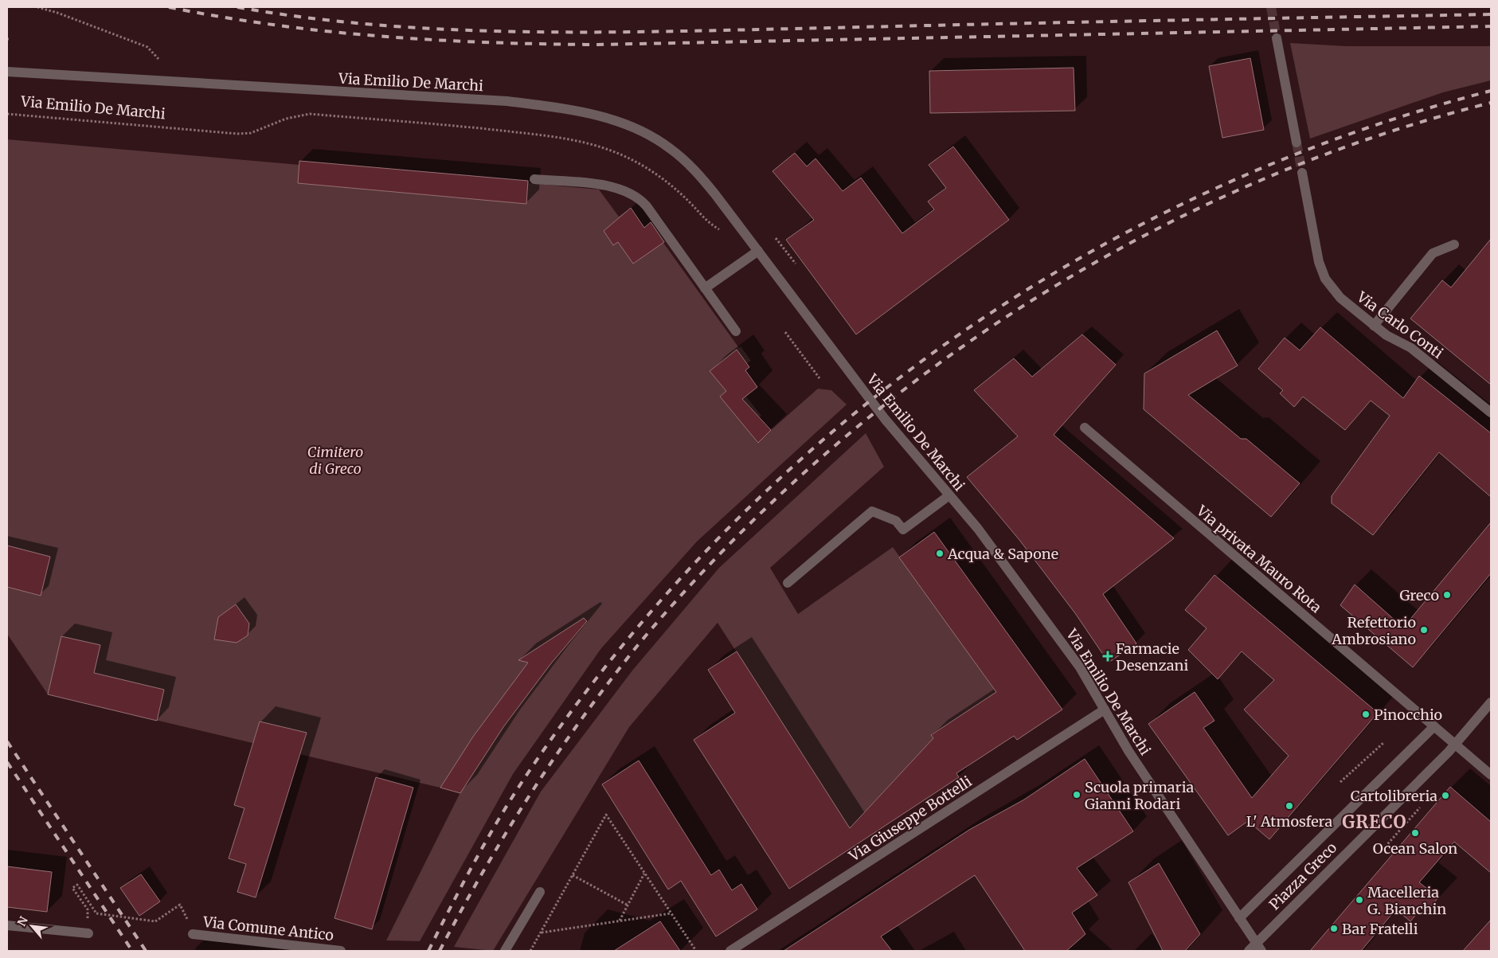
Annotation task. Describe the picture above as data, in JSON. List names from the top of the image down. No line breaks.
{"streets":{"street":["Via Emilio De Marchi","Via Carlo Conti","Via privata Mauro Rota","Via Giuseppe Bottelli","Piazza Greco","Via Comune Antico"]},"crossings":[["Via Emilio De Marchi","Via Giuseppe Bottelli"],["Via Emilio De Marchi","Piazza Greco"],["Via privata Mauro Rota","Piazza Greco"]],"districts":["GRECO"],"parks":["Cimitero di Greco"],"places":{"other":["Acqua & Sapone","Greco","Refettorio Ambrosiano","Pinocchio","Scuola primaria Gianni Rodari","Cartolibreria","L' Atmosfera","Ocean Salon","Macelleria G. Bianchin","Bar Fratelli"],"health":["Farmacie Desenzani"]},"north":"top left"}
